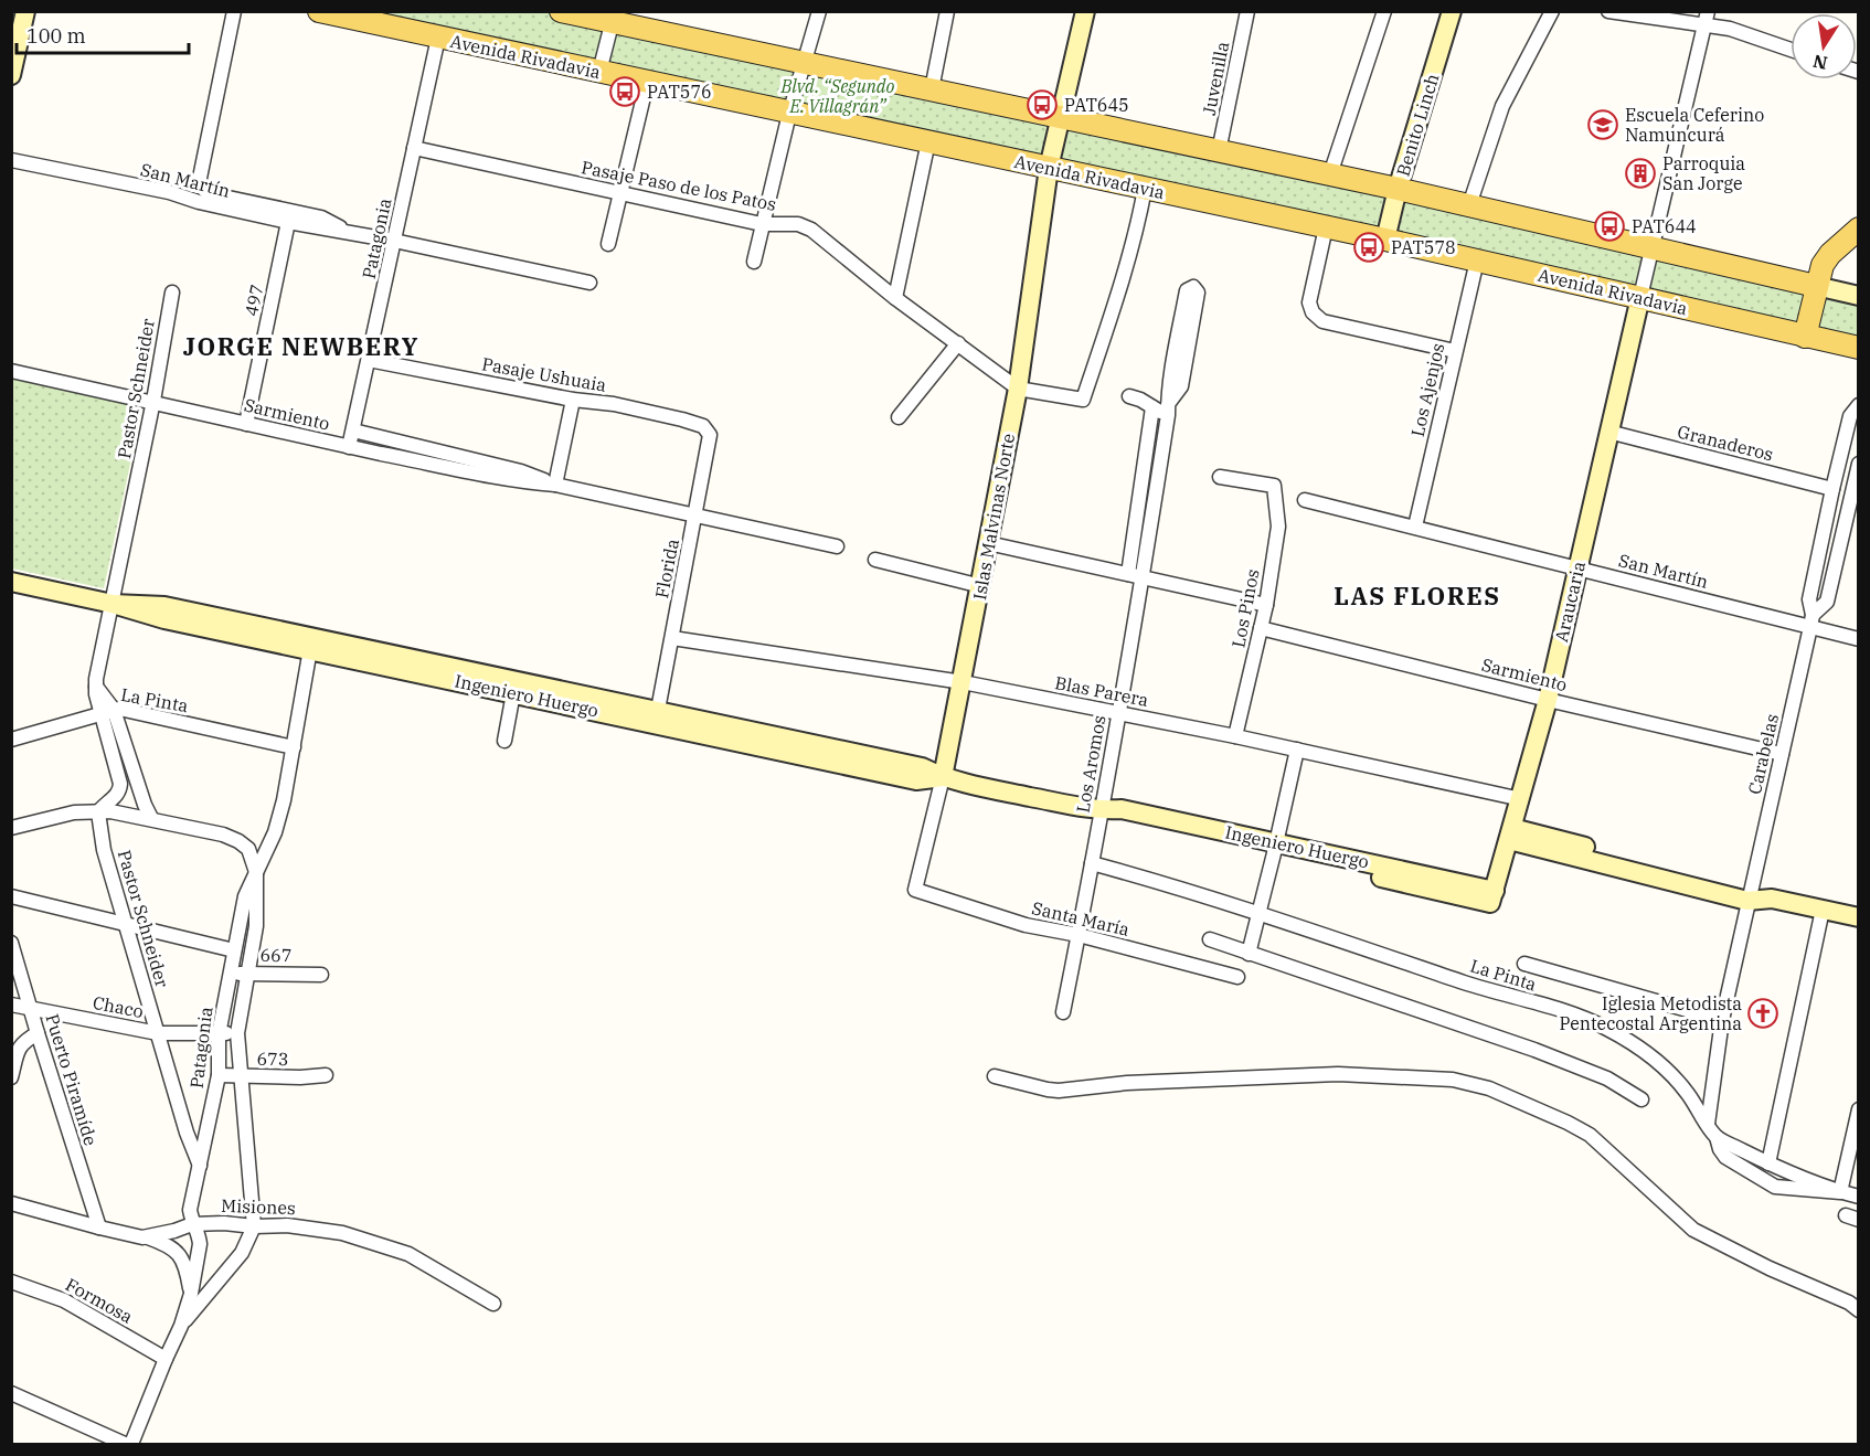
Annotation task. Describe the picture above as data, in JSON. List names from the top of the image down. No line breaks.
{"streets":{"main road":["Avenida Rivadavia","Benito Linch","Islas Malvinas Norte","Araucaria","Ingeniero Huergo"],"street":["Juvenilla","San Martín","Pasaje Paso de los Patos","Patagonia","497","Pasaje Ushuaia","Pastor Schneider","Los Ajenjos","Sarmiento","Granaderos","Florida","Los Pinos","Blas Parera","La Pinta","Carabelas","Los Aromos","Santa María","667","Chaco","673","Puerto Piramíde","Misiones","Formosa"]},"crossings":[["Avenida Rivadavia","Benito Linch"],["Avenida Rivadavia","Pasaje Paso de los Patos"],["Avenida Rivadavia","Patagonia"],["Avenida Rivadavia","Los Ajenjos"],["Avenida Rivadavia","Islas Malvinas Norte"],["Avenida Rivadavia","Araucaria"],["San Martín","Patagonia"],["San Martín","497"],["San Martín","Los Ajenjos"],["San Martín","Araucaria"],["San Martín","Carabelas"],["Pasaje Paso de los Patos","Patagonia"],["Pasaje Paso de los Patos","Islas Malvinas Norte"],["Patagonia","Pasaje Ushuaia"],["Patagonia","Pastor Schneider"],["Patagonia","Sarmiento"],["Patagonia","Ingeniero Huergo"],["Patagonia","La Pinta"],["Patagonia","667"],["Patagonia","Chaco"],["Patagonia","673"],["Patagonia","Misiones"],["Patagonia","Formosa"],["497","Sarmiento"],["Pasaje Ushuaia","Florida"],["Pastor Schneider","Sarmiento"],["Pastor Schneider","Ingeniero Huergo"],["Pastor Schneider","La Pinta"],["Pastor Schneider","Chaco"],["Sarmiento","Florida"],["Sarmiento","Araucaria"],["Sarmiento","Los Pinos"],["Sarmiento","Carabelas"],["Granaderos","Araucaria"],["Granaderos","Carabelas"],["Islas Malvinas Norte","Blas Parera"],["Islas Malvinas Norte","Ingeniero Huergo"],["Islas Malvinas Norte","Santa María"],["Florida","Blas Parera"],["Florida","Ingeniero Huergo"],["Araucaria","Blas Parera"],["Araucaria","Ingeniero Huergo"],["Los Pinos","Blas Parera"],["Blas Parera","Los Aromos"],["Ingeniero Huergo","Los Aromos"],["La Pinta","Carabelas"],["La Pinta","Los Aromos"],["Los Aromos","Santa María"],["Chaco","Puerto Piramíde"],["Puerto Piramíde","Misiones"]],"districts":["JORGE NEWBERY","LAS FLORES"],"parks":["Blvd. “Segundo E. Villagrán”"],"places":{"bus stop":["PAT576","PAT645","PAT644","PAT578"],"school or university":["Escuela Ceferino Namuncurá"],"building":["Parroquia San Jorge"],"church":["Iglesia Metodista Pentecostal Argentina"]},"scale_bar":"100 m","north":"bottom"}
